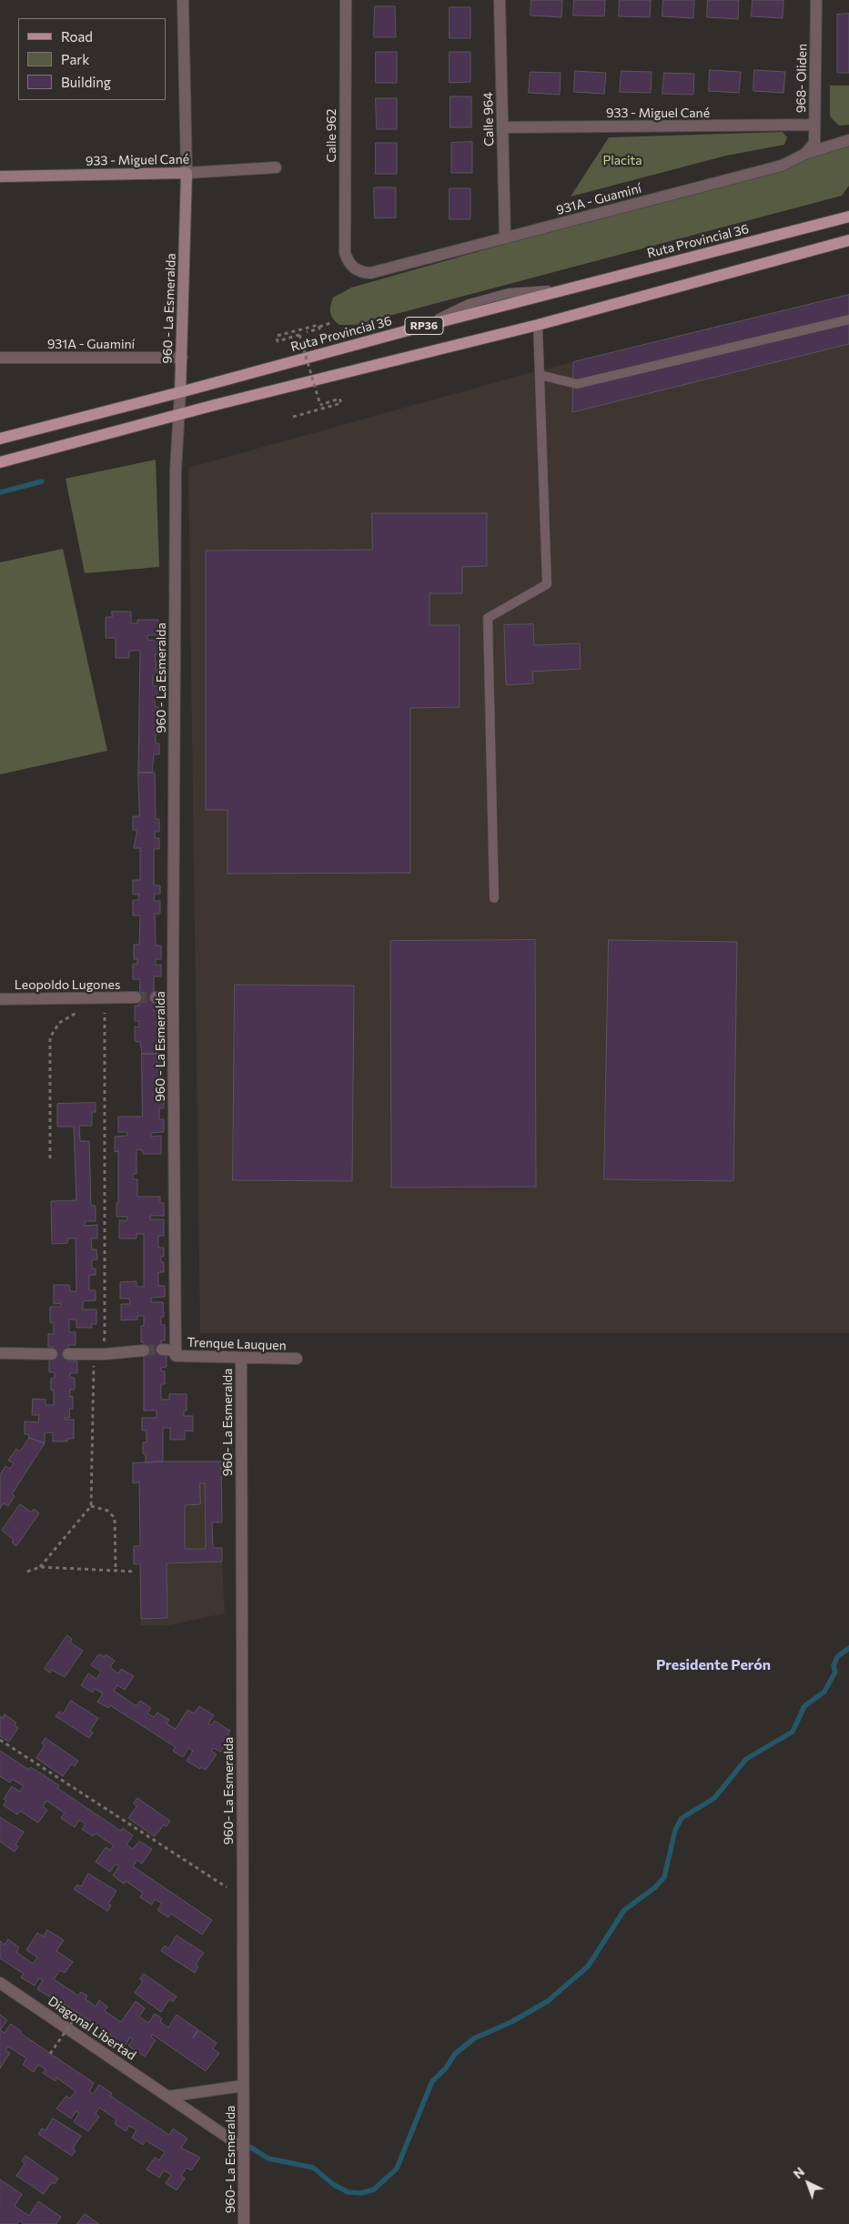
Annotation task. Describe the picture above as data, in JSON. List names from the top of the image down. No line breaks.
{"streets":{"main road":["Ruta Provincial 36","RP36"],"street":["968- Oliden","933 - Miguel Cané","Calle 964","Calle 962","931A - Guaminí","960 - La Esmeralda","Leopoldo Lugones","Trenque Lauquen","960- La Esmeralda","Diagonal Libertad"]},"crossings":[["968- Oliden","933 - Miguel Cané"],["968- Oliden","931A - Guaminí"],["933 - Miguel Cané","Calle 964"],["933 - Miguel Cané","960 - La Esmeralda"],["Calle 964","931A - Guaminí"],["Calle 962","931A - Guaminí"],["931A - Guaminí","960 - La Esmeralda"],["Ruta Provincial 36","960 - La Esmeralda"],["960 - La Esmeralda","RP36"],["960 - La Esmeralda","Trenque Lauquen"],["Trenque Lauquen","960- La Esmeralda"],["960- La Esmeralda","Diagonal Libertad"]],"districts":["Presidente Perón"],"parks":["Placita"],"legend":["Road","Park","Building"],"north":"top left"}
